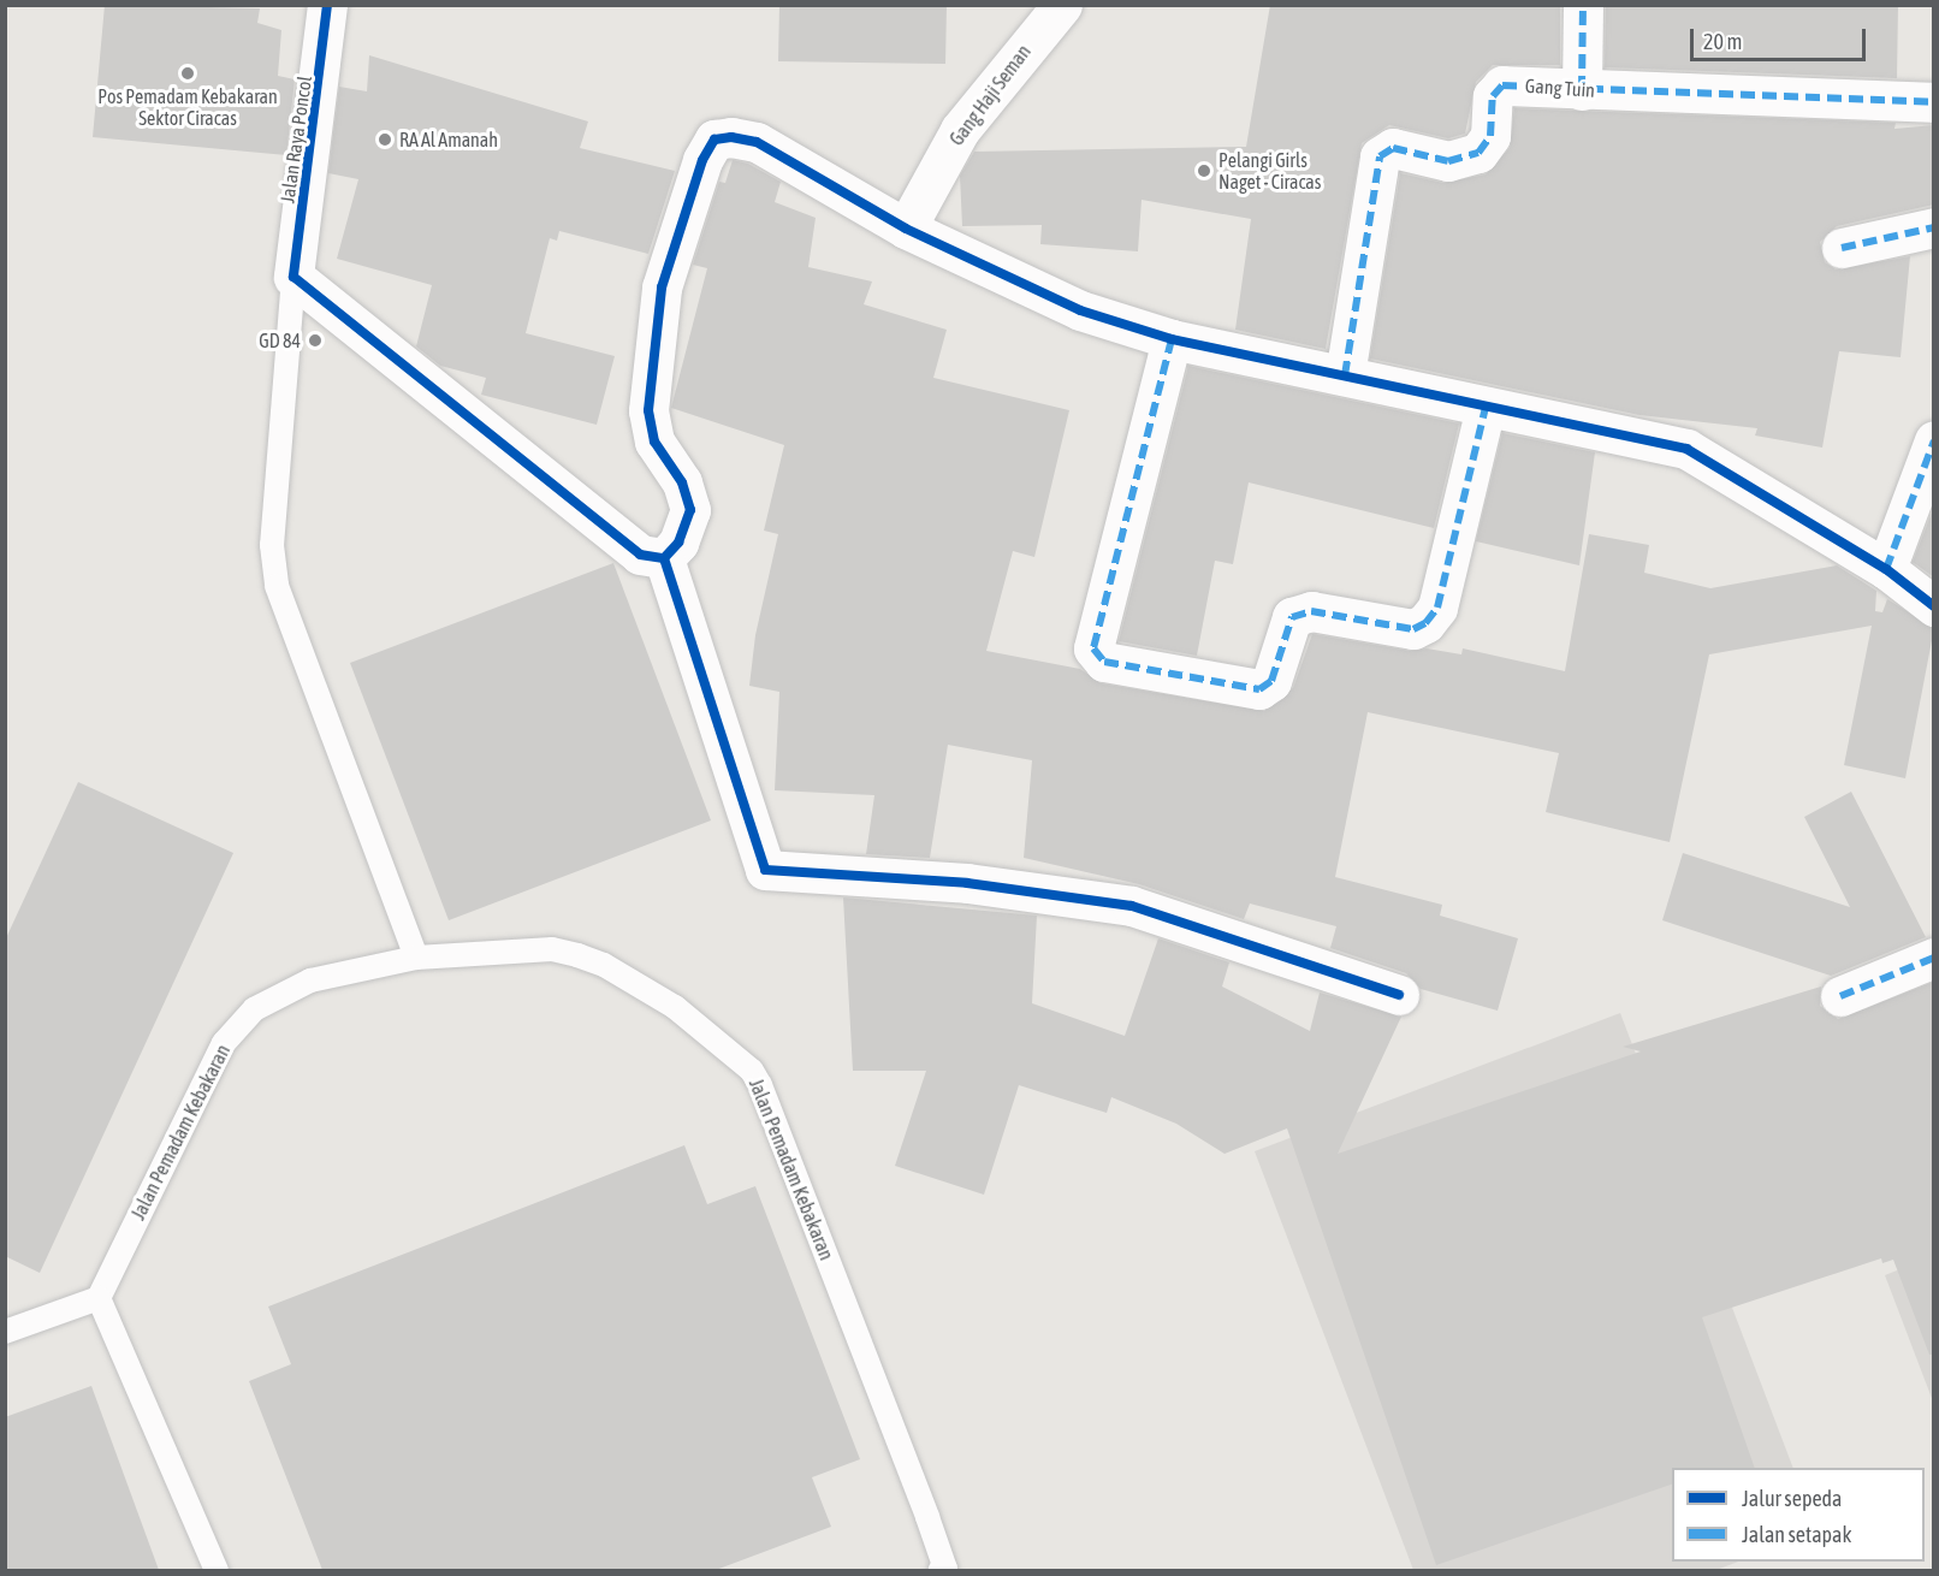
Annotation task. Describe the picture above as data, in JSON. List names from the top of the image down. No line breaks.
{"streets":{"street":["Gang Tuin","Gang Haji Seman","Jalan Raya Poncol"],"lane":["Jalan Pemadam Kebakaran"]},"crossings":[["Jalan Raya Poncol","Jalan Pemadam Kebakaran"]],"places":["Pos Pemadam Kebakaran Sektor Ciracas","RA Al Amanah","Pelangi Girls Naget - Ciracas","GD 84"],"legend":["Jalur sepeda","Jalan setapak"],"scale_bar":"20 m"}
